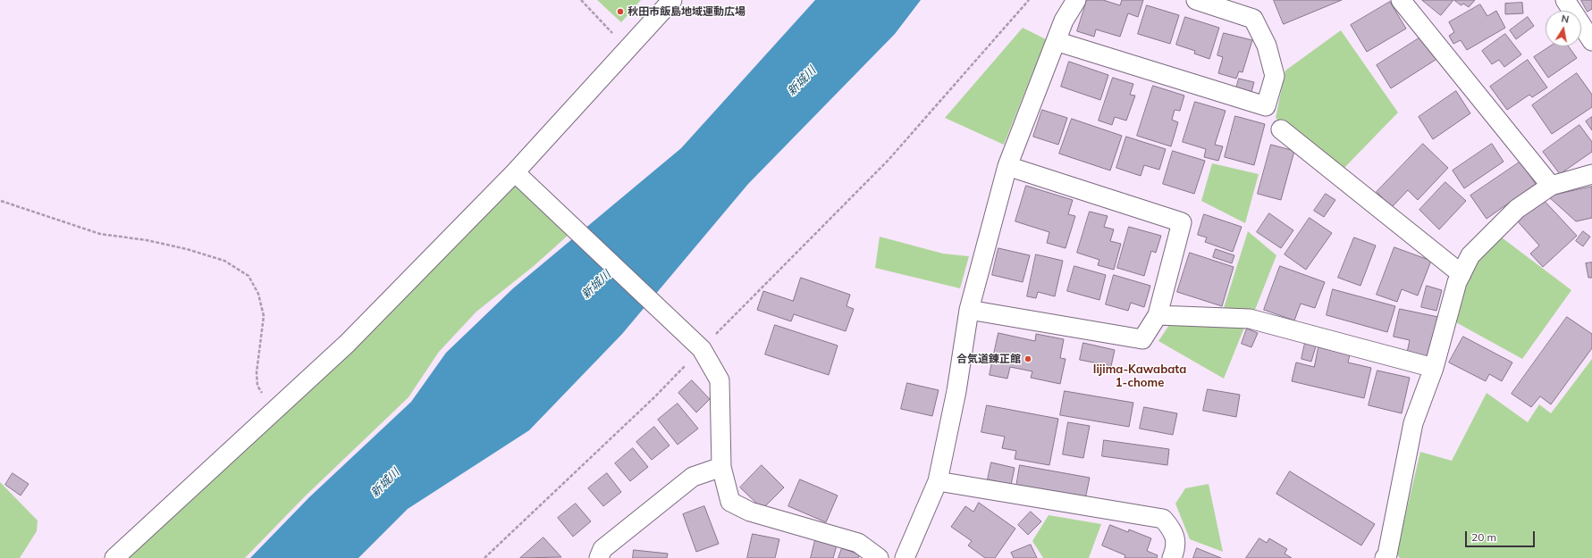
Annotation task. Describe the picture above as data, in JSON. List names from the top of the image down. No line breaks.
{"districts":["Iijima-Kawabata 1-chome"],"water":["新城川"],"places":["秋田市飯島地域運動広場","合気道錬正館"],"scale_bar":"20 m","north":"top"}
